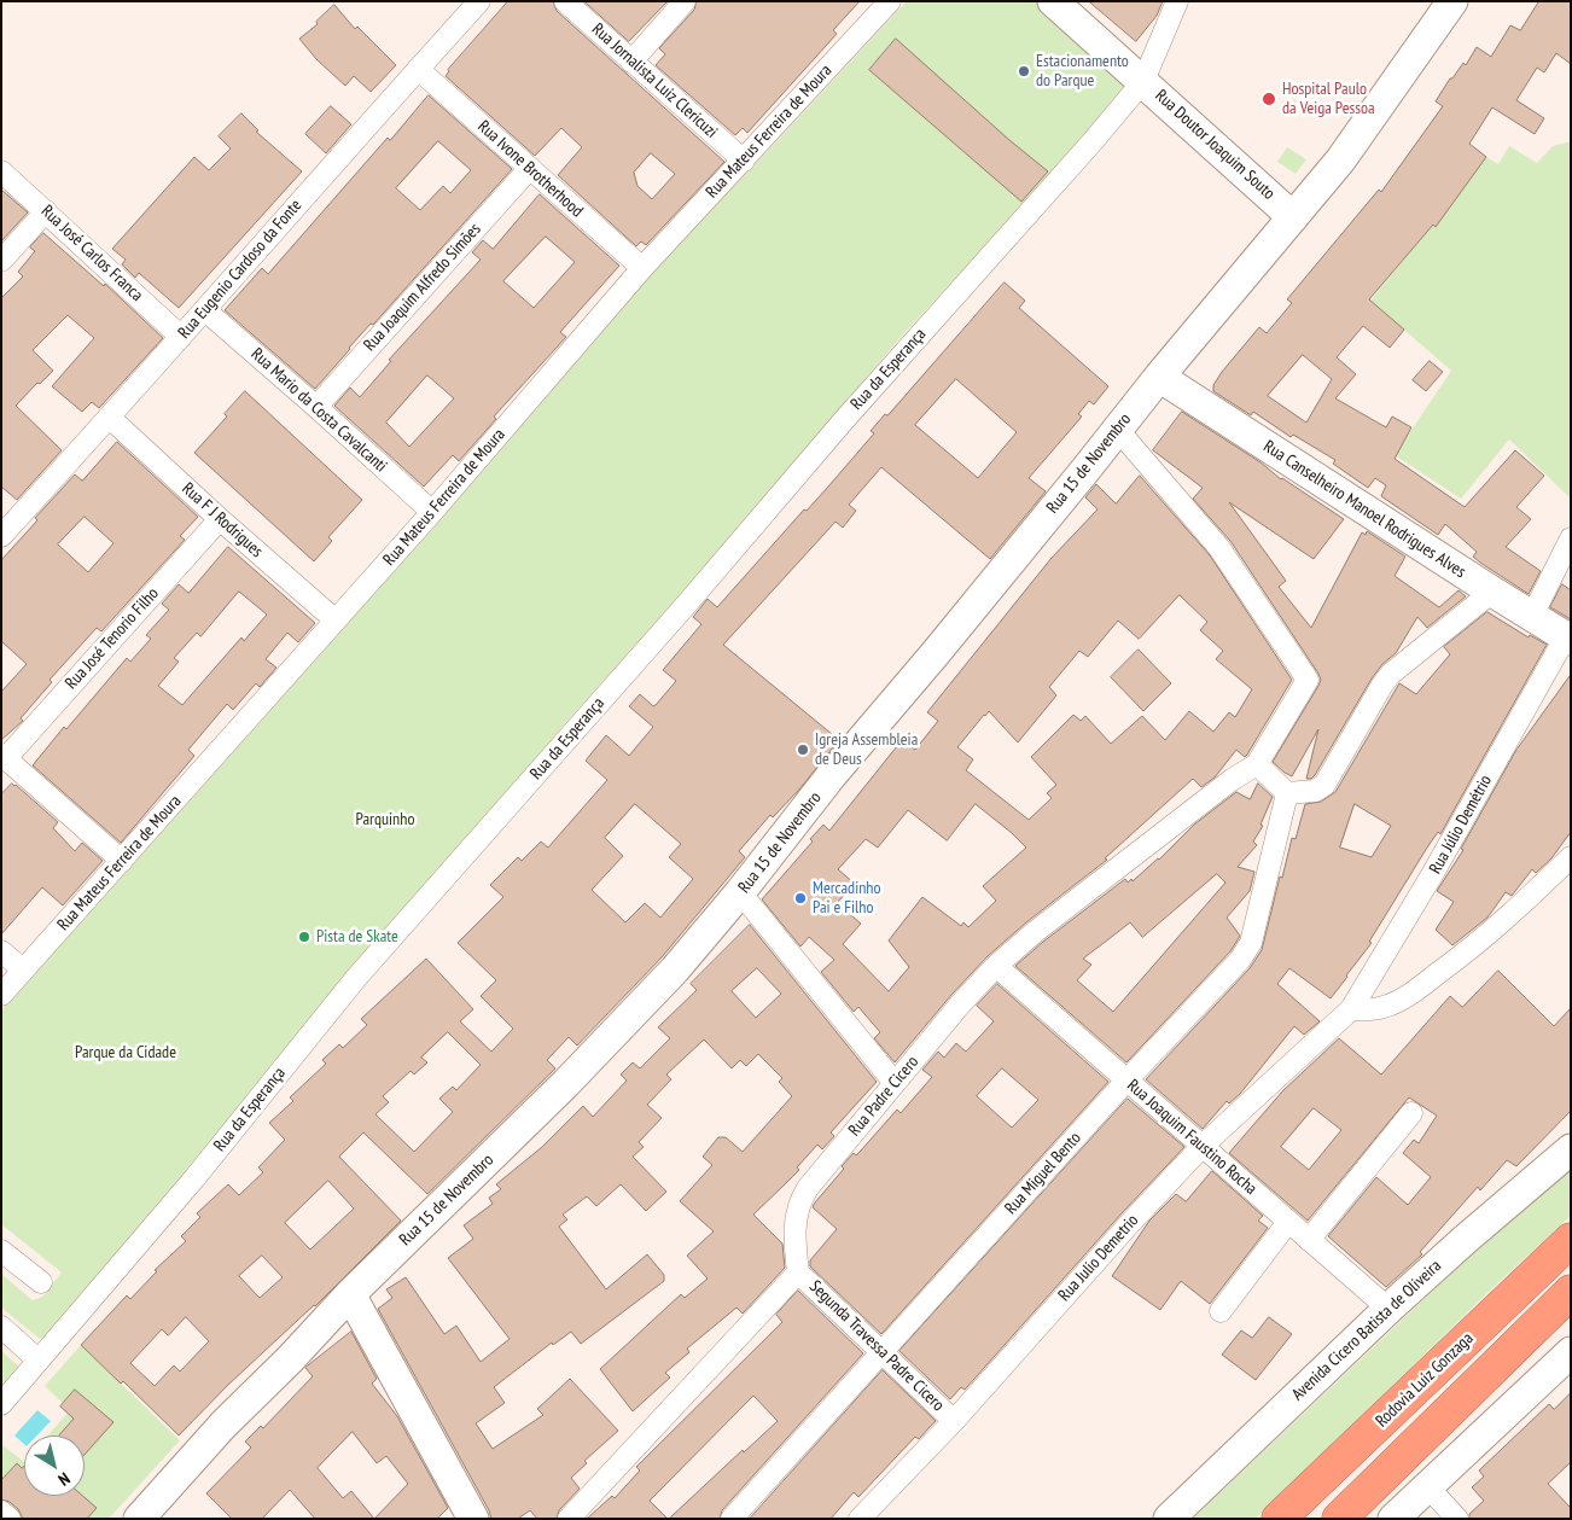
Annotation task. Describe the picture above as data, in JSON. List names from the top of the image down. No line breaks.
{"streets":{"highway":["Rodovia Luiz Gonzaga"],"main road":["Rua Doutor Joaquim Souto","Rua 15 de Novembro","Rua Canselheiro Manoel Rodrigues Alves","Avenida Cicero Batista de Oliveira"],"street":["Rua Jornalista Luiz Clericuzi","Rua Mateus Ferreira de Moura","Rua Ivone Brotherhood","Rua José Carlos Franca","Rua Eugenio Cardoso da Fonte","Rua Joaquim Alfredo Simões","Rua da Esperança","Rua Mario da Costa Cavalcanti","Rua F J Rodrigues","Rua José Tenorio Filho","Rua Júlio Demétrio","Rua Padre Cicero","Rua Joaquim Faustino Rocha","Rua Miguel Bento","Rua Julio Demetrio","Segunda Travessa Padre Cicero"]},"crossings":[["Rua Jornalista Luiz Clericuzi","Rua Mateus Ferreira de Moura"],["Rua Mateus Ferreira de Moura","Rua Ivone Brotherhood"],["Rua Mateus Ferreira de Moura","Rua Mario da Costa Cavalcanti"],["Rua Mateus Ferreira de Moura","Rua F J Rodrigues"],["Rua Doutor Joaquim Souto","Rua da Esperança"],["Rua Doutor Joaquim Souto","Rua 15 de Novembro"],["Rua Ivone Brotherhood","Rua Eugenio Cardoso da Fonte"],["Rua Ivone Brotherhood","Rua Joaquim Alfredo Simões"],["Rua José Carlos Franca","Rua Eugenio Cardoso da Fonte"],["Rua Eugenio Cardoso da Fonte","Rua Mario da Costa Cavalcanti"],["Rua Eugenio Cardoso da Fonte","Rua F J Rodrigues"],["Rua Joaquim Alfredo Simões","Rua Mario da Costa Cavalcanti"],["Rua 15 de Novembro","Rua Canselheiro Manoel Rodrigues Alves"],["Rua Canselheiro Manoel Rodrigues Alves","Rua Júlio Demétrio"],["Rua F J Rodrigues","Rua José Tenorio Filho"],["Rua Júlio Demétrio","Rua Julio Demetrio"],["Rua Padre Cicero","Rua Joaquim Faustino Rocha"],["Rua Padre Cicero","Segunda Travessa Padre Cicero"],["Rua Joaquim Faustino Rocha","Rua Miguel Bento"],["Rua Joaquim Faustino Rocha","Rua Julio Demetrio"],["Rua Joaquim Faustino Rocha","Avenida Cicero Batista de Oliveira"],["Rua Miguel Bento","Segunda Travessa Padre Cicero"],["Rua Julio Demetrio","Segunda Travessa Padre Cicero"]],"parks":["Parquinho","Parque da Cidade"],"places":["Estacionamento do Parque","Hospital Paulo da Veiga Pessoa","Igreja Assembleia de Deus","Mercadinho Pai e Filho","Pista de Skate"],"north":"bottom right"}
